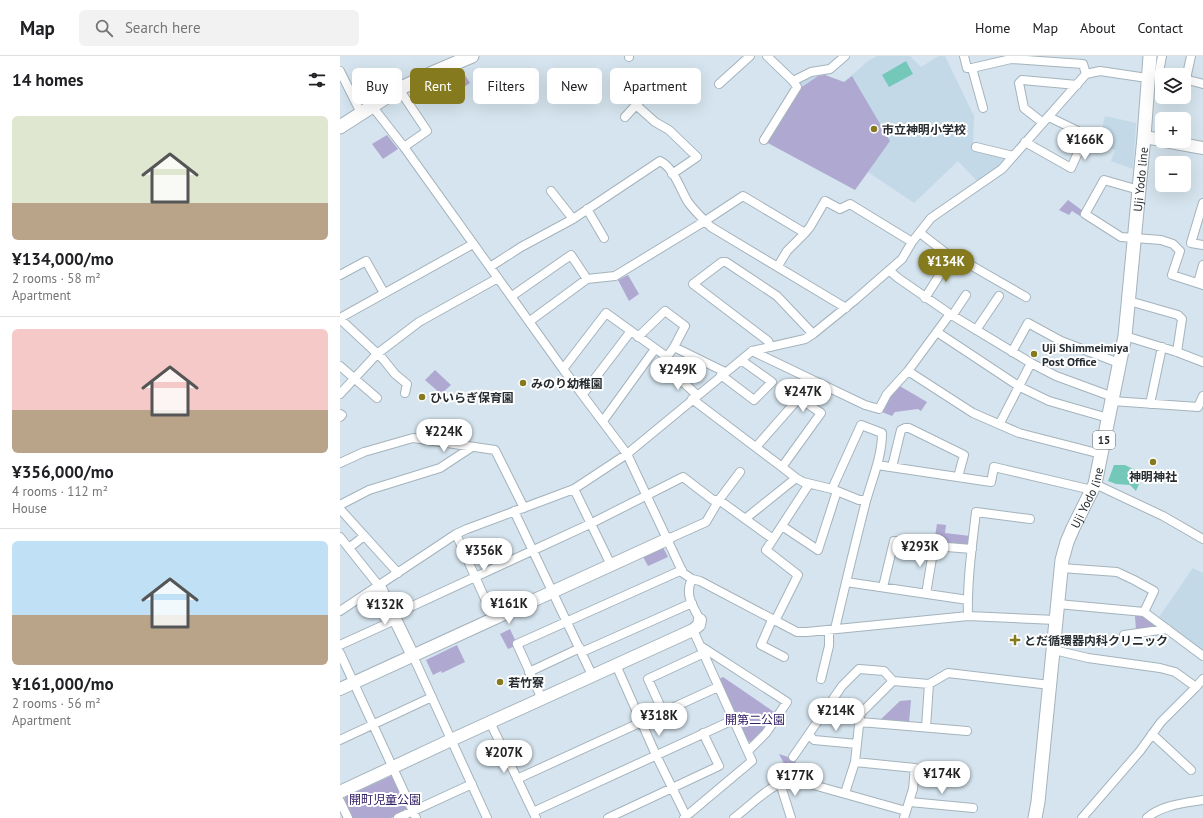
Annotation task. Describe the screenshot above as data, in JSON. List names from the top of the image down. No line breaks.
{"streets":{"main road":["Uji Yodo line","15"]},"parks":["開第二公園","開町児童公園"],"places":{"other":["市立神明小学校","Uji Shimmeimiya Post Office","みのり幼稚園","ひいらぎ保育園","神明神社","若竹寮"],"health":["とだ循環器内科クリニック"]},"page":{"header":"Map","search":"Search here","nav":["Home","Map","About","Contact"],"heading":"14 homes","map_buttons":["+","−"],"chip":["Buy","Rent","Filters","New","Apartment"],"list":[{"name":"¥134,000/mo","note":"2 rooms · 58 m² · Apartment"},{"name":"¥356,000/mo","note":"4 rooms · 112 m² · House"},{"name":"¥161,000/mo","note":"2 rooms · 56 m² · Apartment"}],"price":["¥166K","¥134K","¥249K","¥247K","¥224K","¥293K","¥356K","¥161K","¥132K","¥214K","¥318K","¥207K","¥174K","¥177K"]}}
